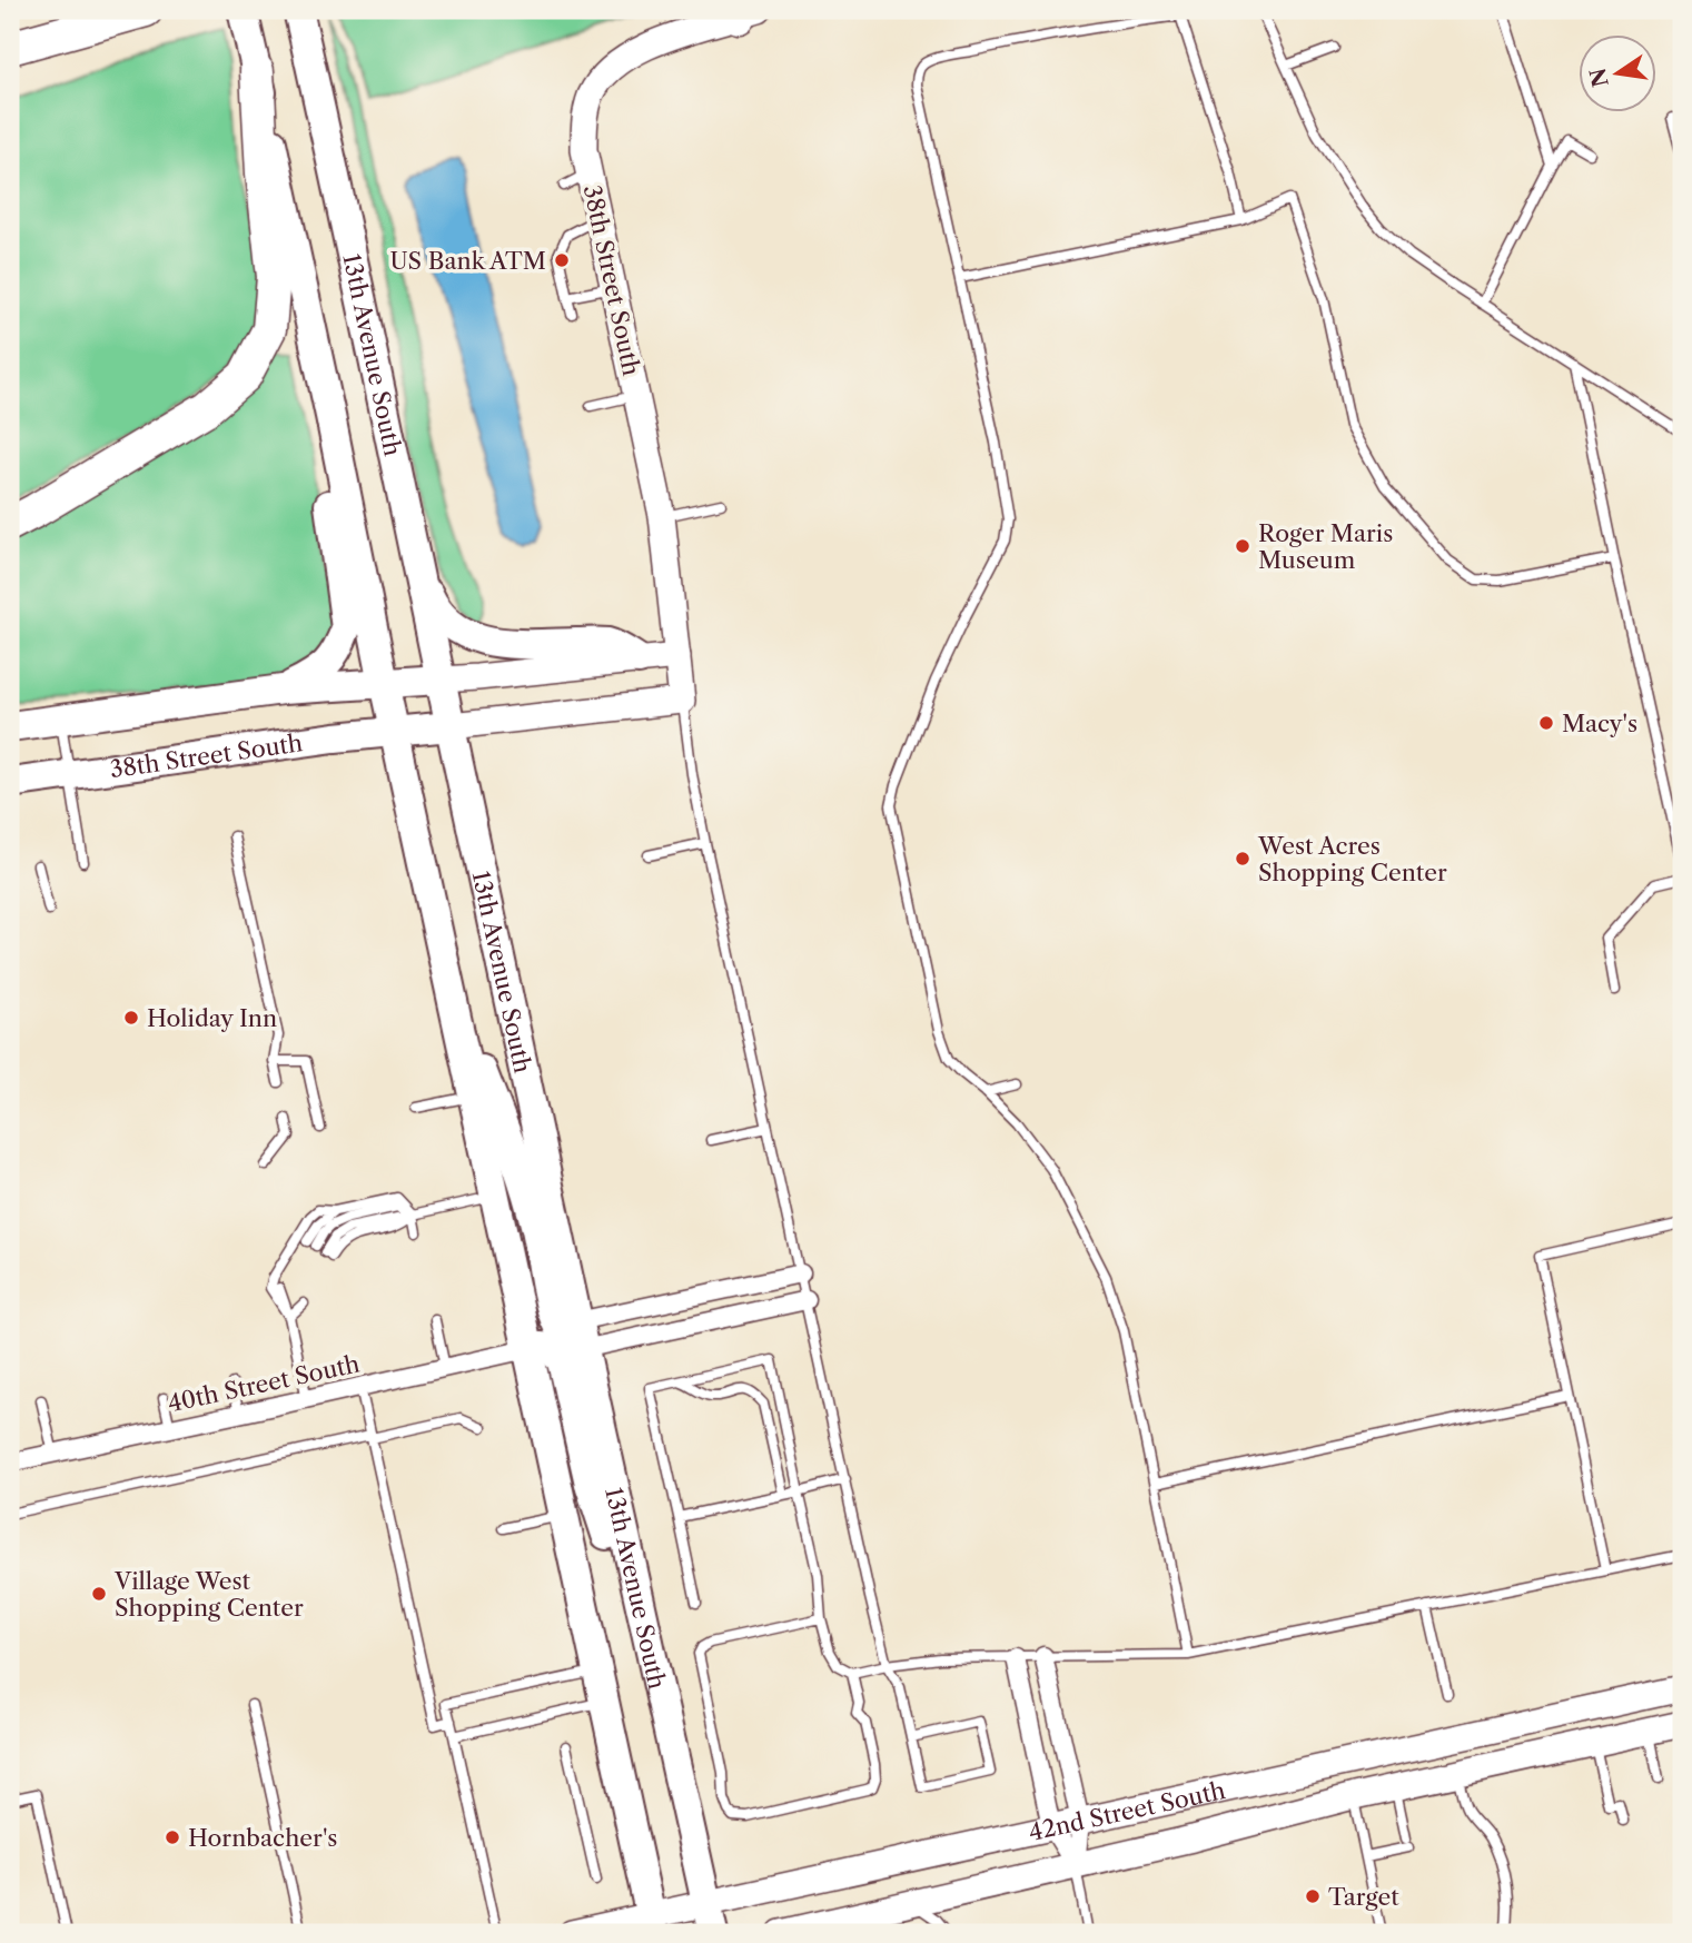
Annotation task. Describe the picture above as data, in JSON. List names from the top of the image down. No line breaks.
{"streets":{"main road":["38th Street South","13th Avenue South","42nd Street South"],"street":["40th Street South"]},"crossings":[["38th Street South","13th Avenue South"],["13th Avenue South","42nd Street South"]],"places":["US Bank ATM","Roger Maris Museum","Macy's","West Acres Shopping Center","Holiday Inn","Village West Shopping Center","Hornbacher's","Target"],"north":"left"}
